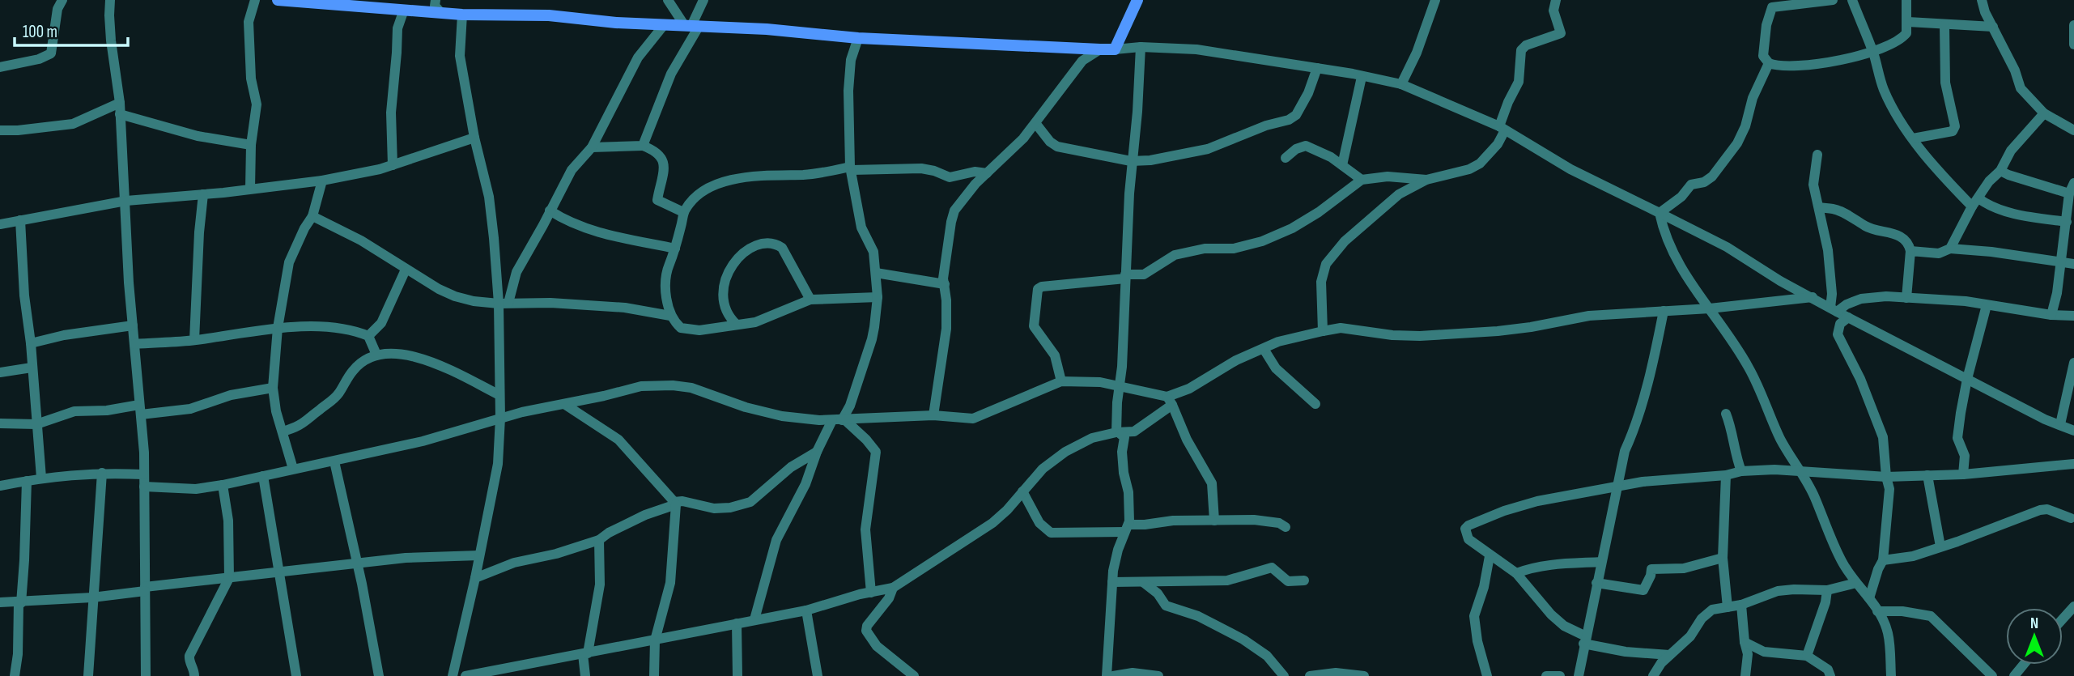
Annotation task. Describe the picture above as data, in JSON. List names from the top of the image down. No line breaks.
{"scale_bar":"100 m","north":"top"}
